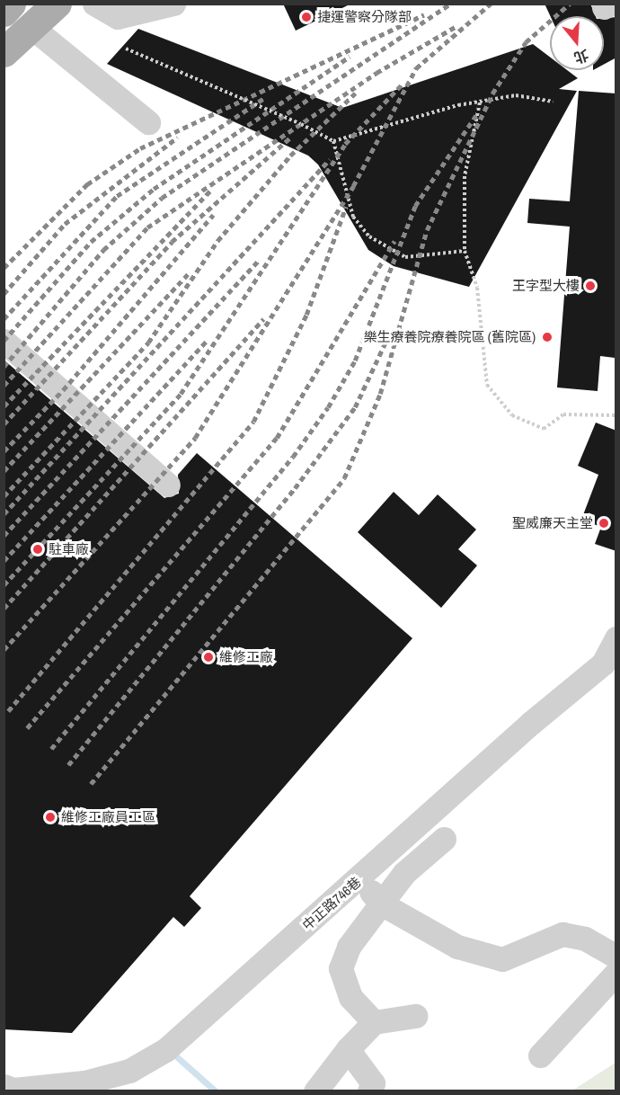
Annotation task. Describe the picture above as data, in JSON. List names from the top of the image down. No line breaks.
{"streets":{"lane":["中正路746巷"]},"places":["捷運警察分隊部","王字型大樓","樂生療養院療養院區 (舊院區)","聖威廉天主堂","駐車廠","維修工廠","維修工廠員工區"],"north":"bottom"}
